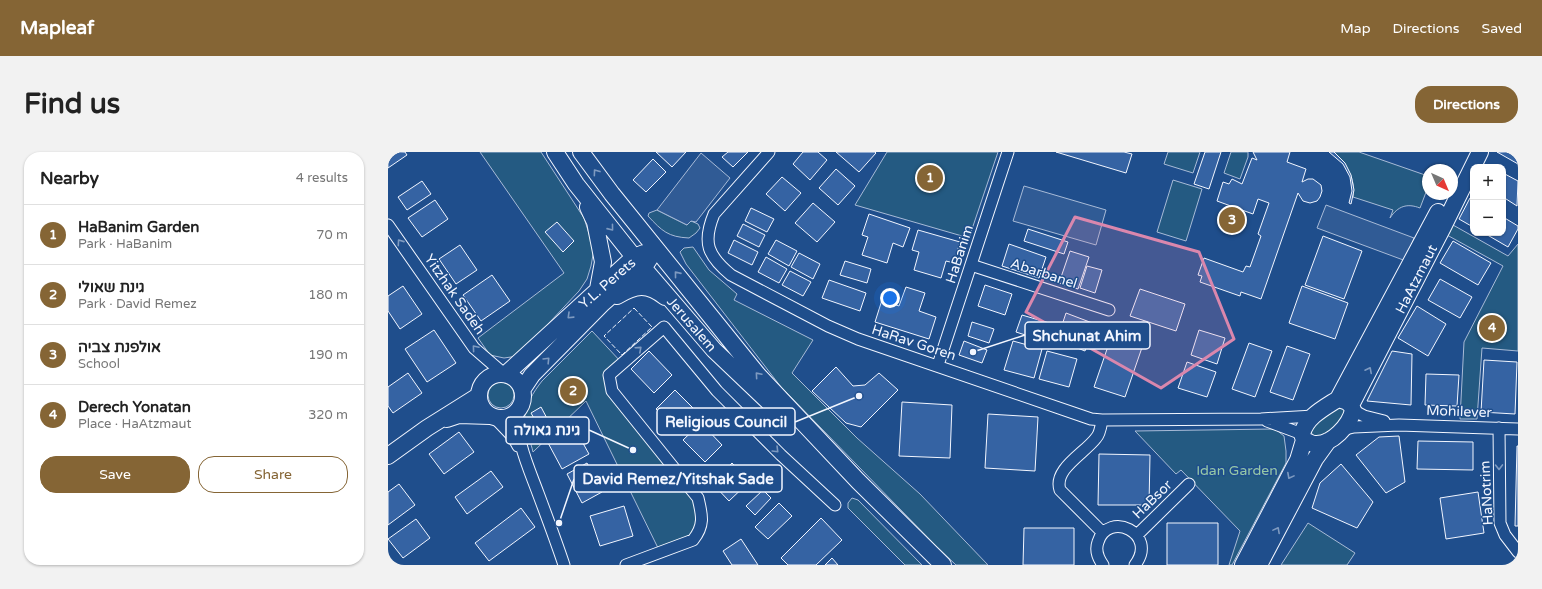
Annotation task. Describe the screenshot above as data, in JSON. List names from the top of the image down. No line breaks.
{"streets":{"street":["HaBanim","Abarbanel","HaAtzmaut","Y.L. Perets","Yitzhak Sadeh","Jerusalem","HaRav Goren","Mohilever","HaNotrim","HaBsor"]},"crossings":[["HaBanim","Abarbanel"],["HaBanim","HaRav Goren"],["HaAtzmaut","Mohilever"],["Y.L. Perets","Yitzhak Sadeh"],["Y.L. Perets","Jerusalem"],["Mohilever","HaNotrim"]],"one_way":["Yitzhak Sadeh","HaNotrim"],"parks":["Idan Garden"],"places":["Shchunat Ahim","Religious Council","גינת גאולה","David Remez/Yitshak Sade"],"north":"bottom right","page":{"header":"Mapleaf","nav":["Map","Directions","Saved"],"buttons":["Directions",["Save","Share"]],"title":"Find us","heading":["Nearby","4 results"],"pins":["1","3","4","2"],"map_buttons":["+","−"],"list":[{"mark":"1","name":"HaBanim Garden","note":"Park · HaBanim","value":"70 m"},{"mark":"2","name":"גינת שאולי","note":"Park · David Remez","value":"180 m"},{"mark":"3","name":"אולפנת צביה","note":"School","value":"190 m"},{"mark":"4","name":"Derech Yonatan","note":"Place · HaAtzmaut","value":"320 m"}]}}
